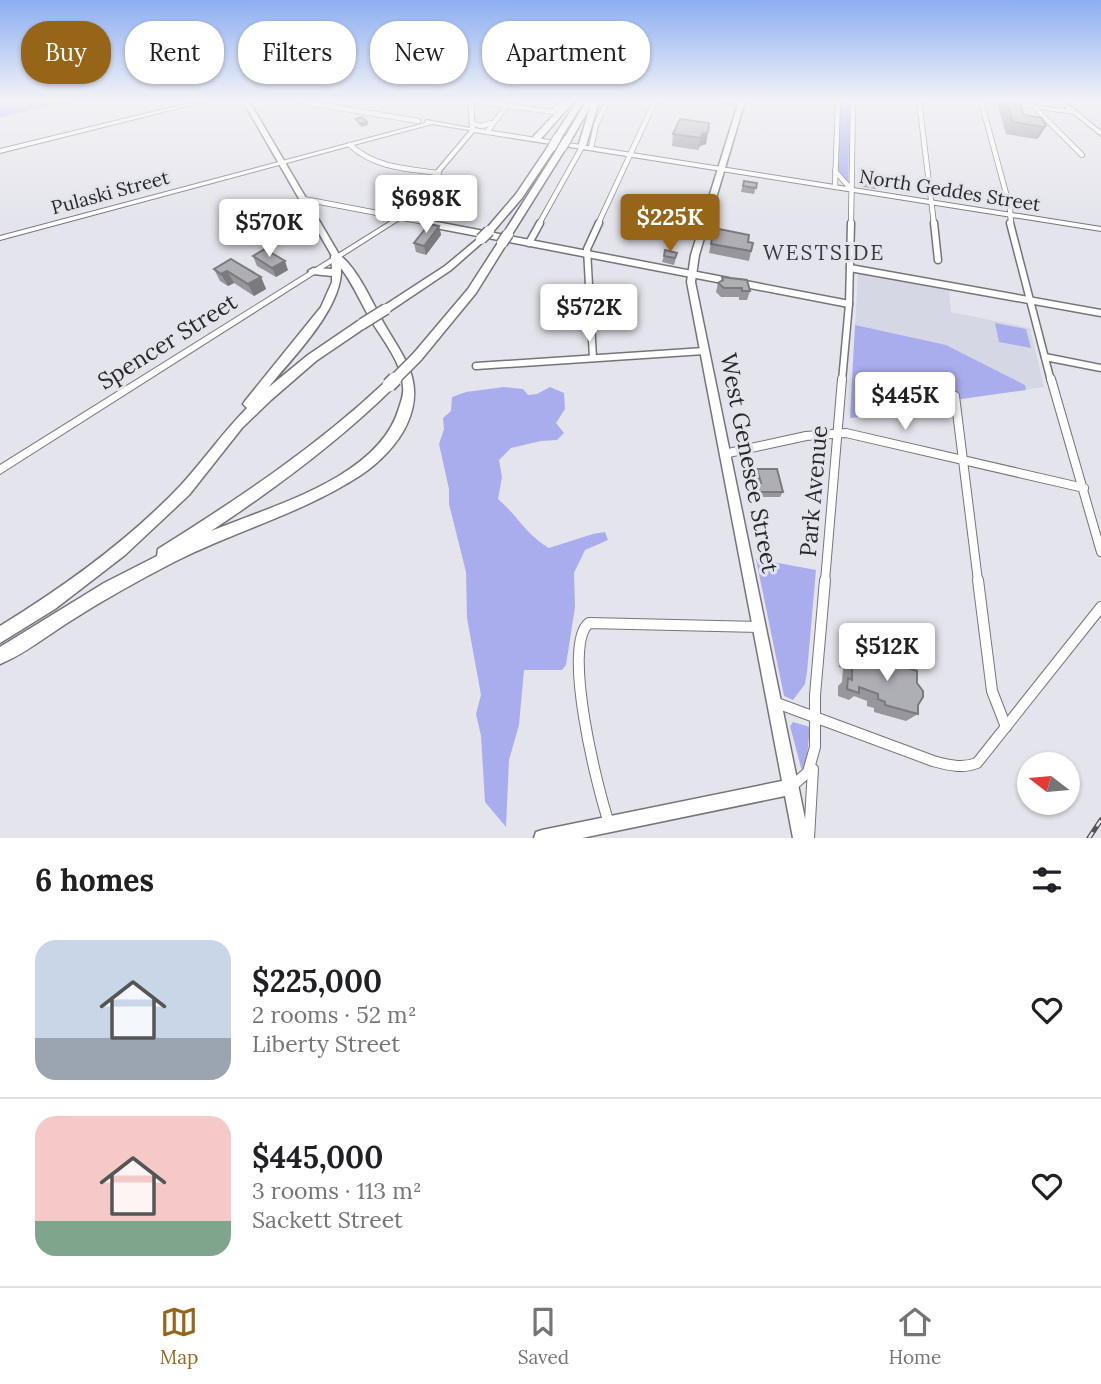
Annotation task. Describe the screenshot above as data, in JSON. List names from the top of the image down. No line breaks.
{"streets":{"main road":["North Geddes Street","Spencer Street","West Genesee Street"],"street":["Pulaski Street","Park Avenue"]},"crossings":[["North Geddes Street","West Genesee Street"],["North Geddes Street","Park Avenue"],["West Genesee Street","Park Avenue"]],"districts":["WESTSIDE"],"north":"left","page":{"chip":["Buy","Rent","Filters","New","Apartment"],"price":["$698K","$225K","$570K","$572K","$445K","$512K"],"heading":"6 homes","list":[{"name":"$225,000","note":"2 rooms · 52 m² · Liberty Street"},{"name":"$445,000","note":"3 rooms · 113 m² · Sackett Street"}],"tabs":["Map","Saved","Home"]}}
